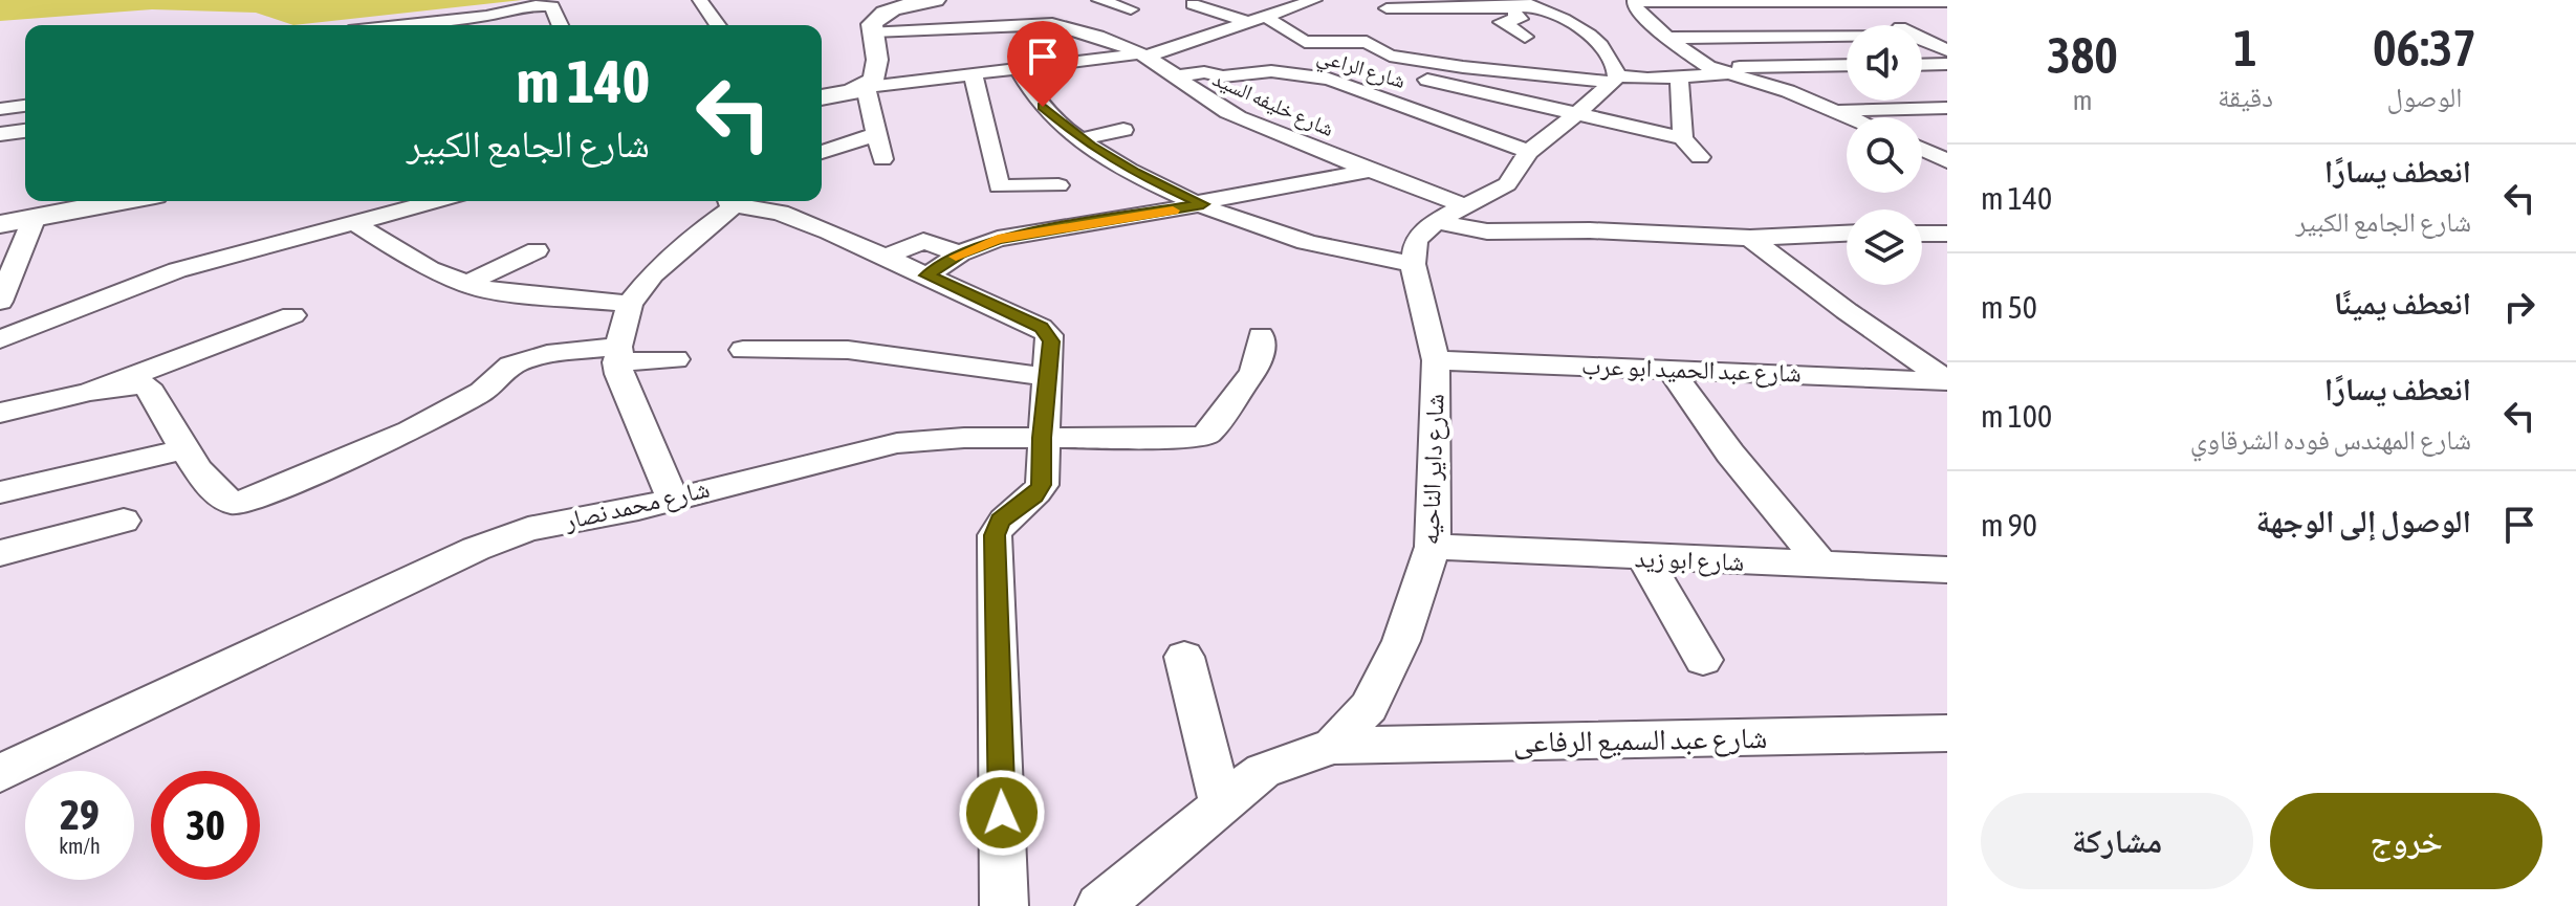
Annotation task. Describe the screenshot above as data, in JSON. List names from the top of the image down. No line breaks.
{"streets":{"street":["شارع الراعي","شارع خليفه السيد","شارع عبد الحميد ابو عرب","شارع داير الناحيه","شارع محمد نصار","شارع ابو زيد","شارع عبد السميع الرفاعى"]},"crossings":[["شارع الراعي","شارع خليفه السيد"],["شارع عبد الحميد ابو عرب","شارع داير الناحيه"],["شارع داير الناحيه","شارع ابو زيد"],["شارع داير الناحيه","شارع عبد السميع الرفاعى"]],"page":{"eta":["06:37","الوصول","1","دقيقة","380","m"],"turn":["140 m","شارع الجامع الكبير"],"list":[{"name":"انعطف يسارًا","note":"شارع الجامع الكبير","value":"140 m"},{"name":"انعطف يمينًا","value":"50 m"},{"name":"انعطف يسارًا","note":"شارع المهندس فوده الشرقاوي","value":"100 m"},{"name":"الوصول إلى الوجهة","value":"90 m"}],"speed":"29 km/h","limit":"30","buttons":["خروج","مشاركة"]}}
